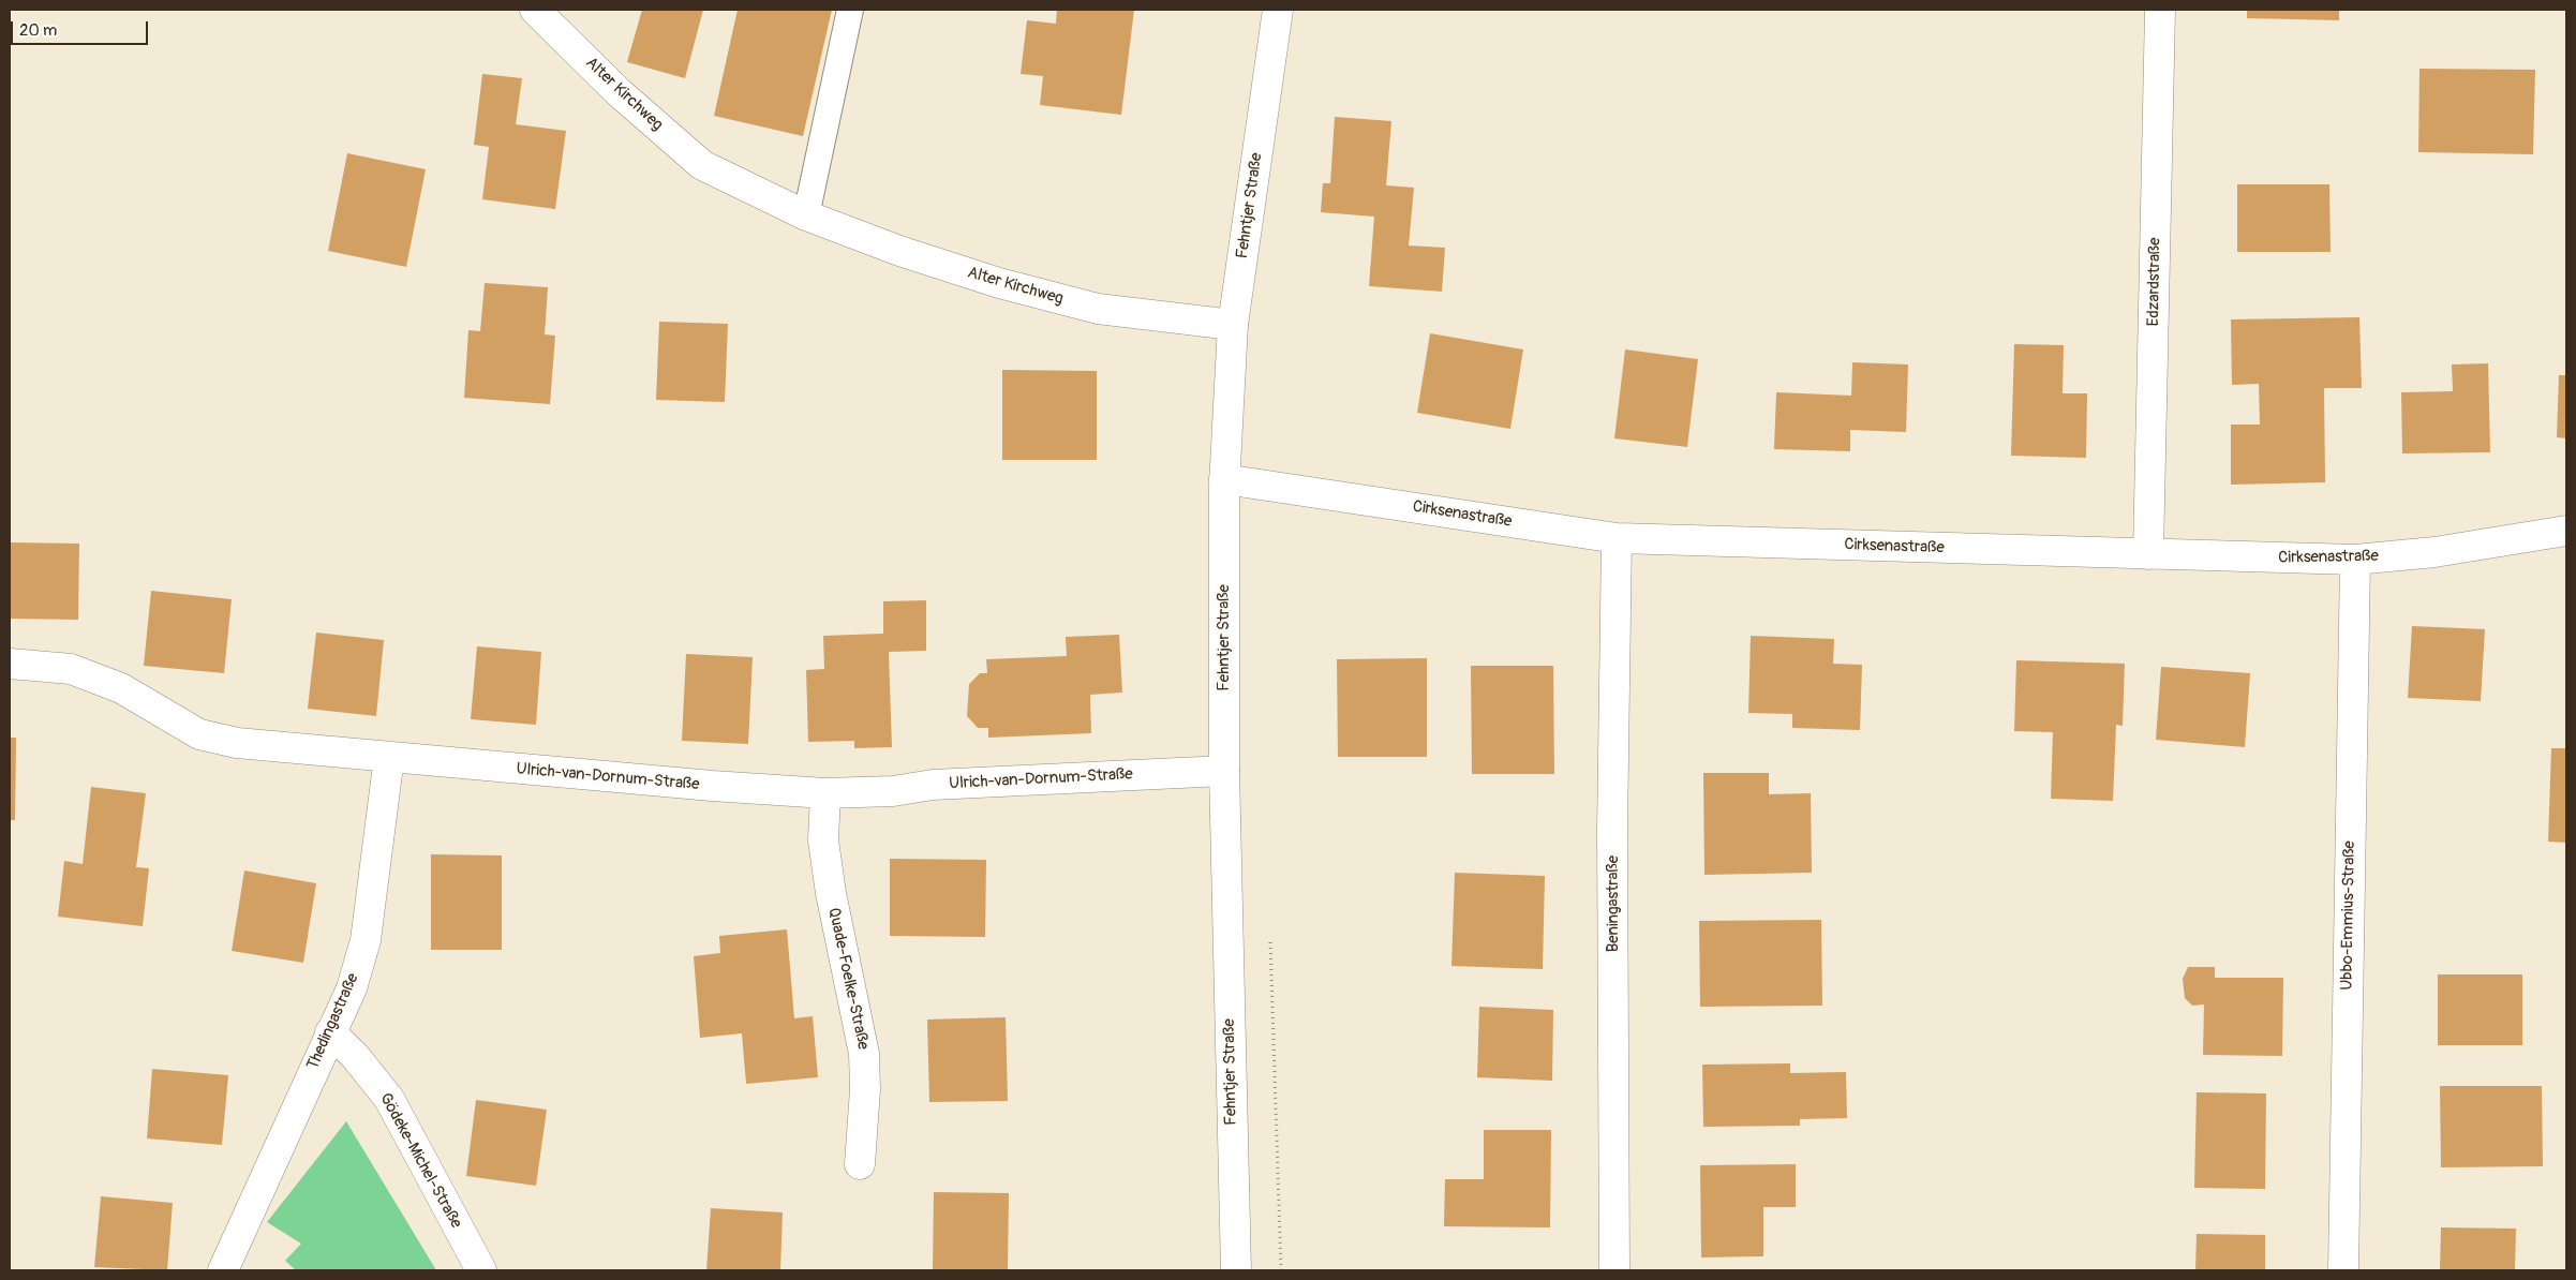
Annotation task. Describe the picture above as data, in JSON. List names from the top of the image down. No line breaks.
{"streets":{"street":["Alter Kirchweg","Fehntjer Straße","Edzardstraße","Cirksenastraße","Ulrich-van-Dornum-Straße","Beningastraße","Ubbo-Emmius-Straße","Quade-Foelke-Straße","Thedingastraße","Gödeke-Michel-Straße"]},"crossings":[["Alter Kirchweg","Fehntjer Straße"],["Fehntjer Straße","Cirksenastraße"],["Fehntjer Straße","Ulrich-van-Dornum-Straße"],["Edzardstraße","Cirksenastraße"],["Cirksenastraße","Beningastraße"],["Cirksenastraße","Ubbo-Emmius-Straße"],["Ulrich-van-Dornum-Straße","Quade-Foelke-Straße"],["Ulrich-van-Dornum-Straße","Thedingastraße"],["Thedingastraße","Gödeke-Michel-Straße"]],"scale_bar":"20 m"}
